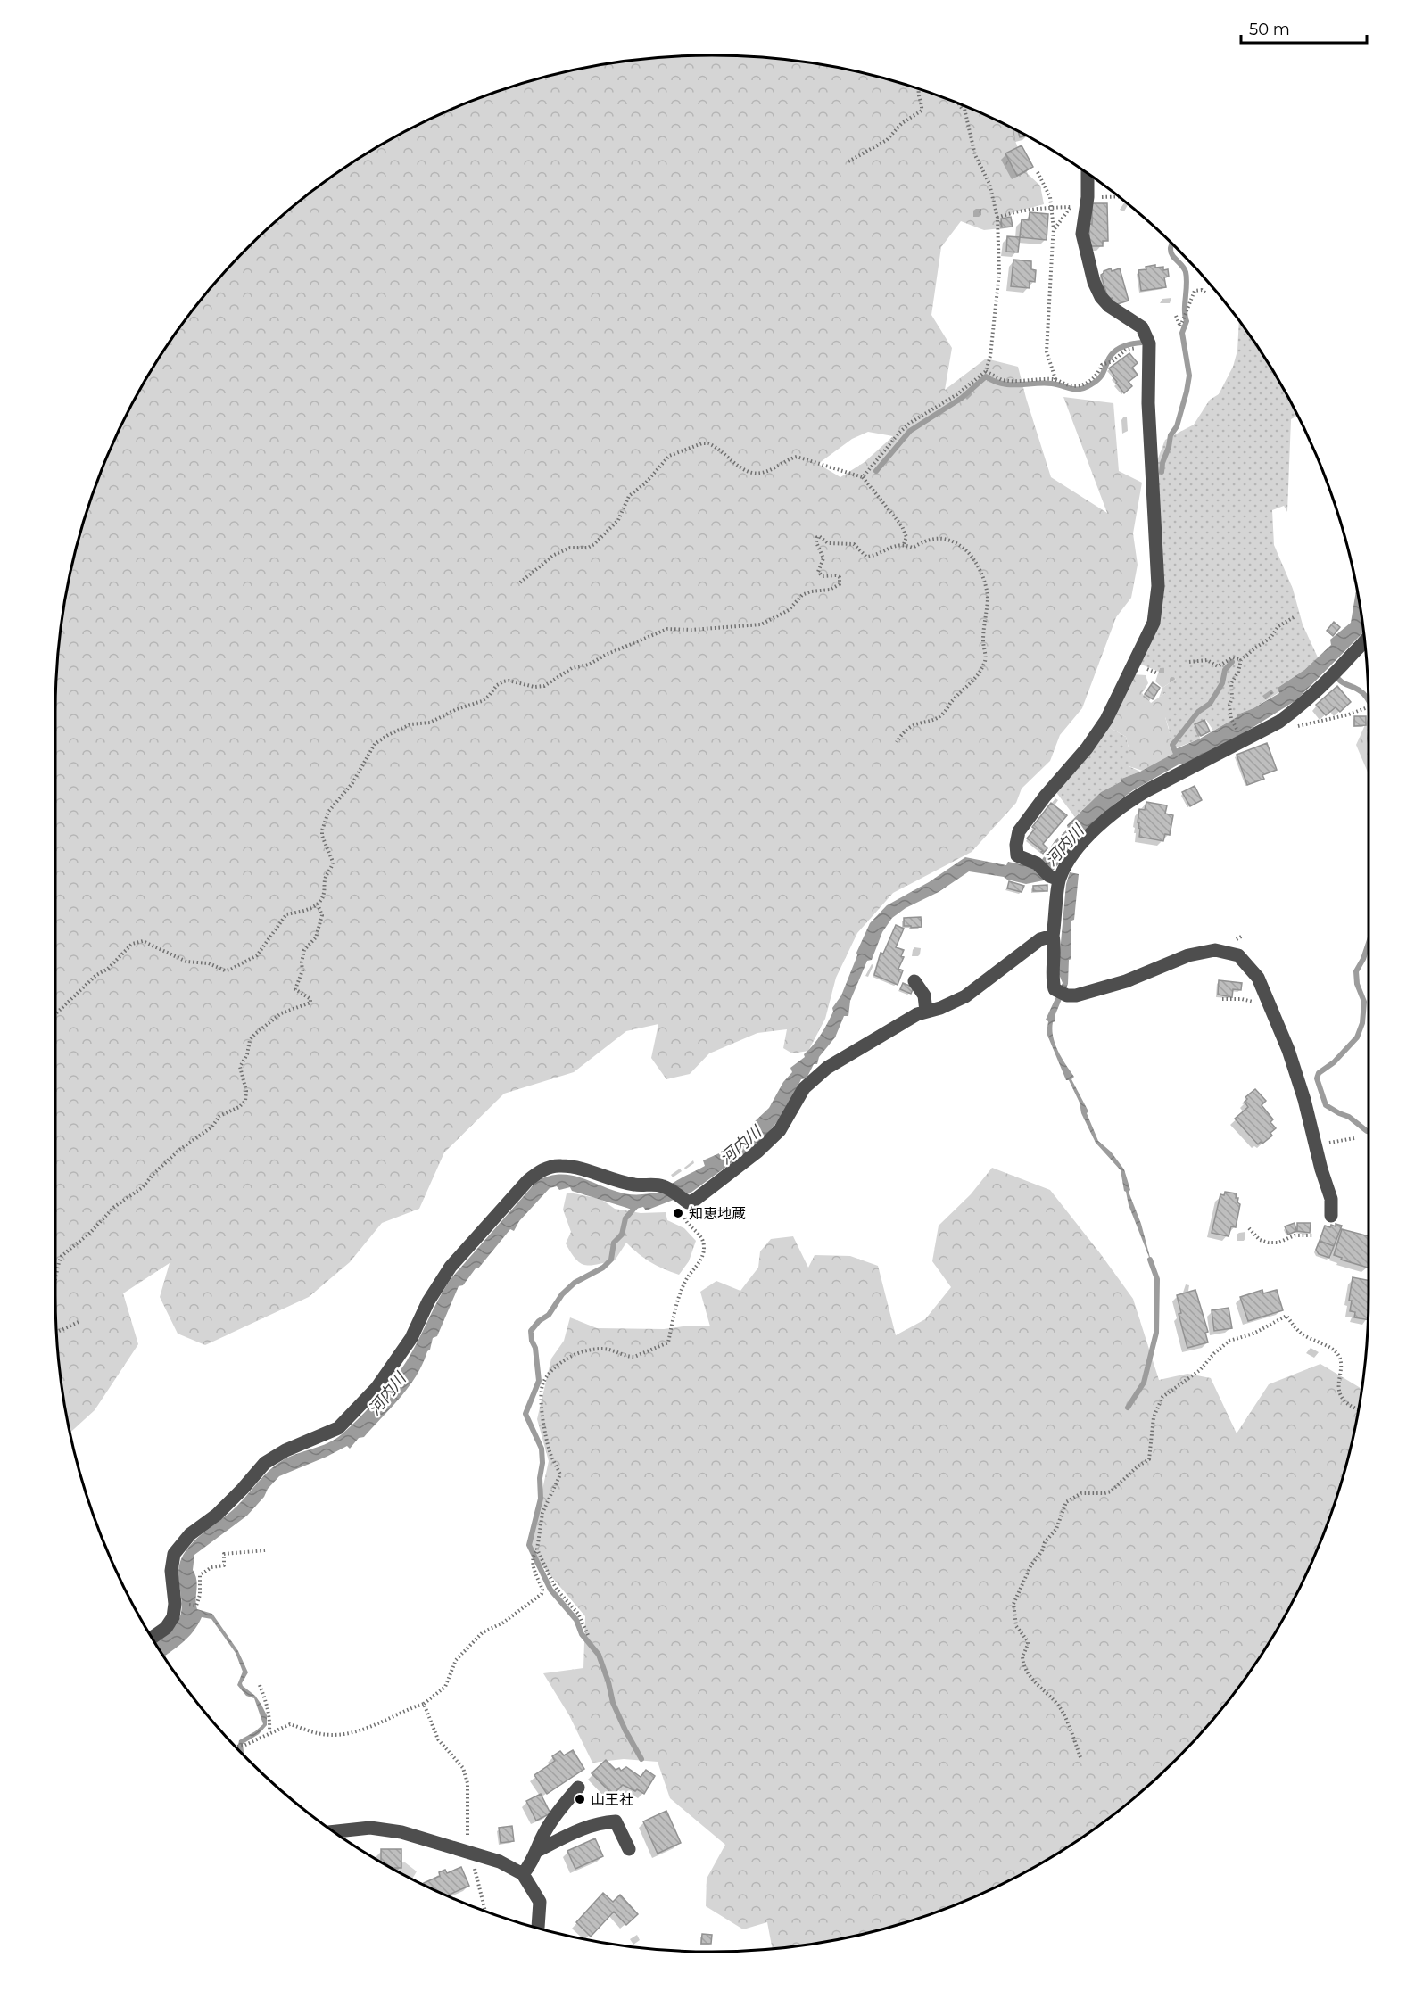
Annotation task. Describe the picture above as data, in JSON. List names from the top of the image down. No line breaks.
{"water":["河内川"],"places":["知恵地蔵","山王社"],"scale_bar":"50 m"}
